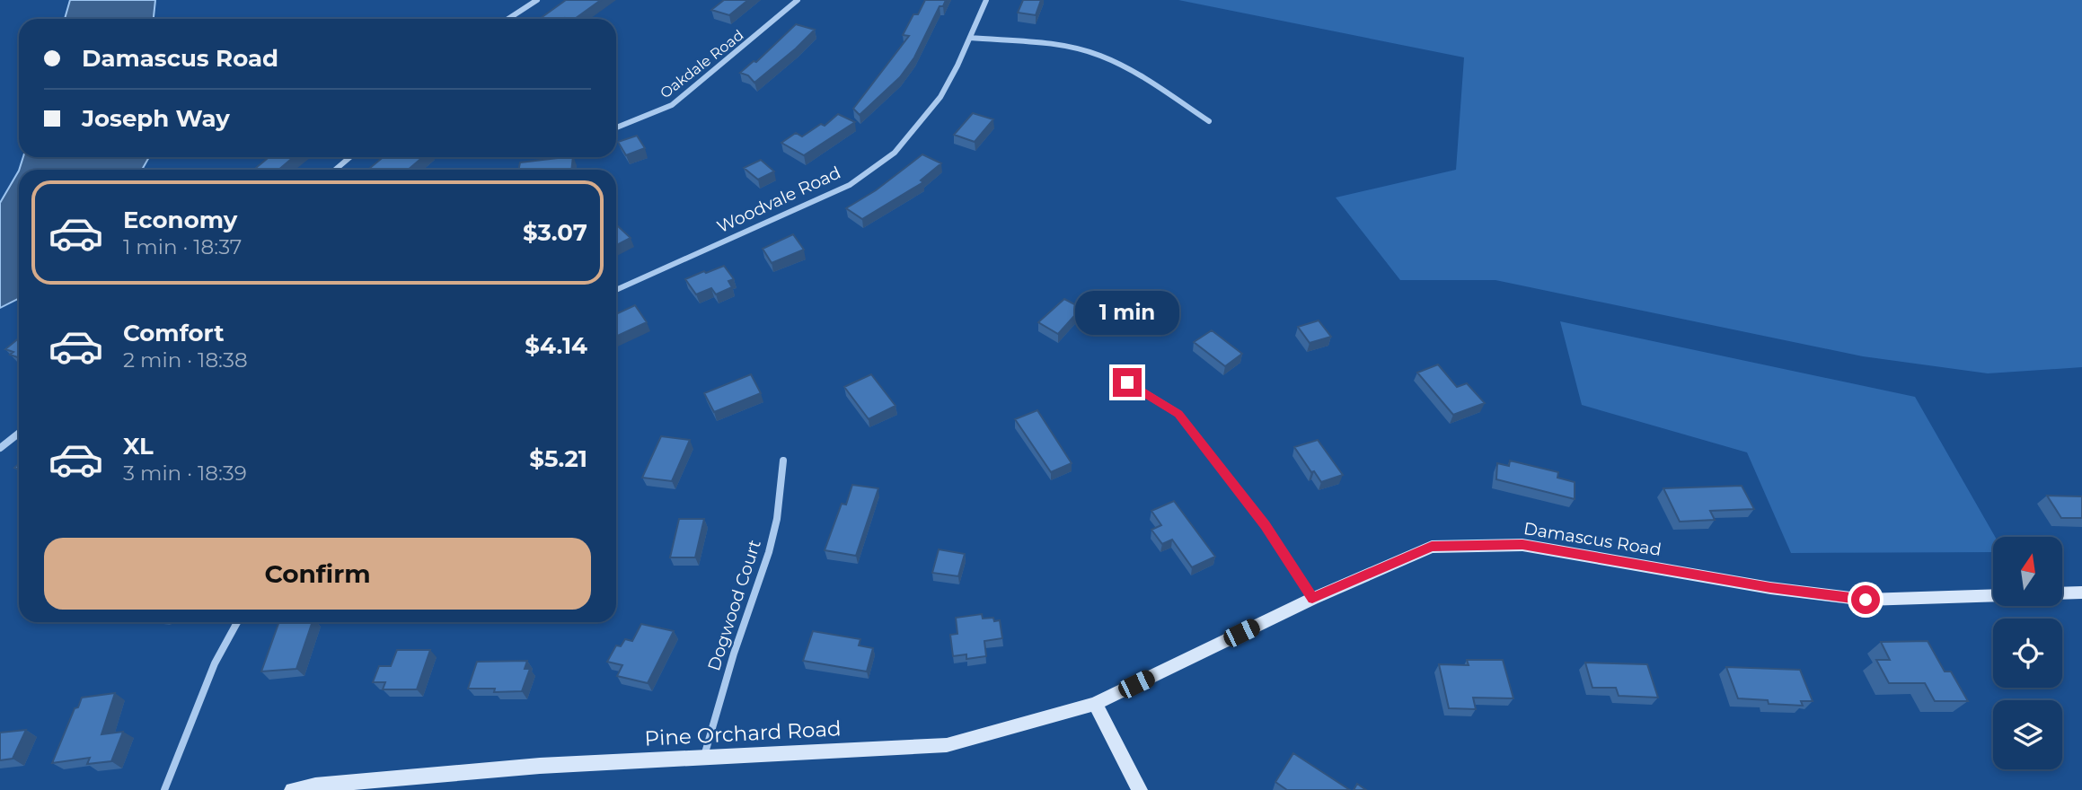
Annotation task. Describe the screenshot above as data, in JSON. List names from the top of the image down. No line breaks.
{"streets":{"street":["Oakdale Road","Woodvale Road","Damascus Road","Dogwood Court","Pine Orchard Road"]},"crossings":[["Damascus Road","Pine Orchard Road"],["Dogwood Court","Pine Orchard Road"]],"north":"top","page":{"banner":["Damascus Road","Joseph Way"],"list":[{"name":"Economy","note":"1 min · 18:37","value":"$3.07"},{"name":"Comfort","note":"2 min · 18:38","value":"$4.14"},{"name":"XL","note":"3 min · 18:39","value":"$5.21"}],"bubble":"1 min","buttons":"Confirm"}}
